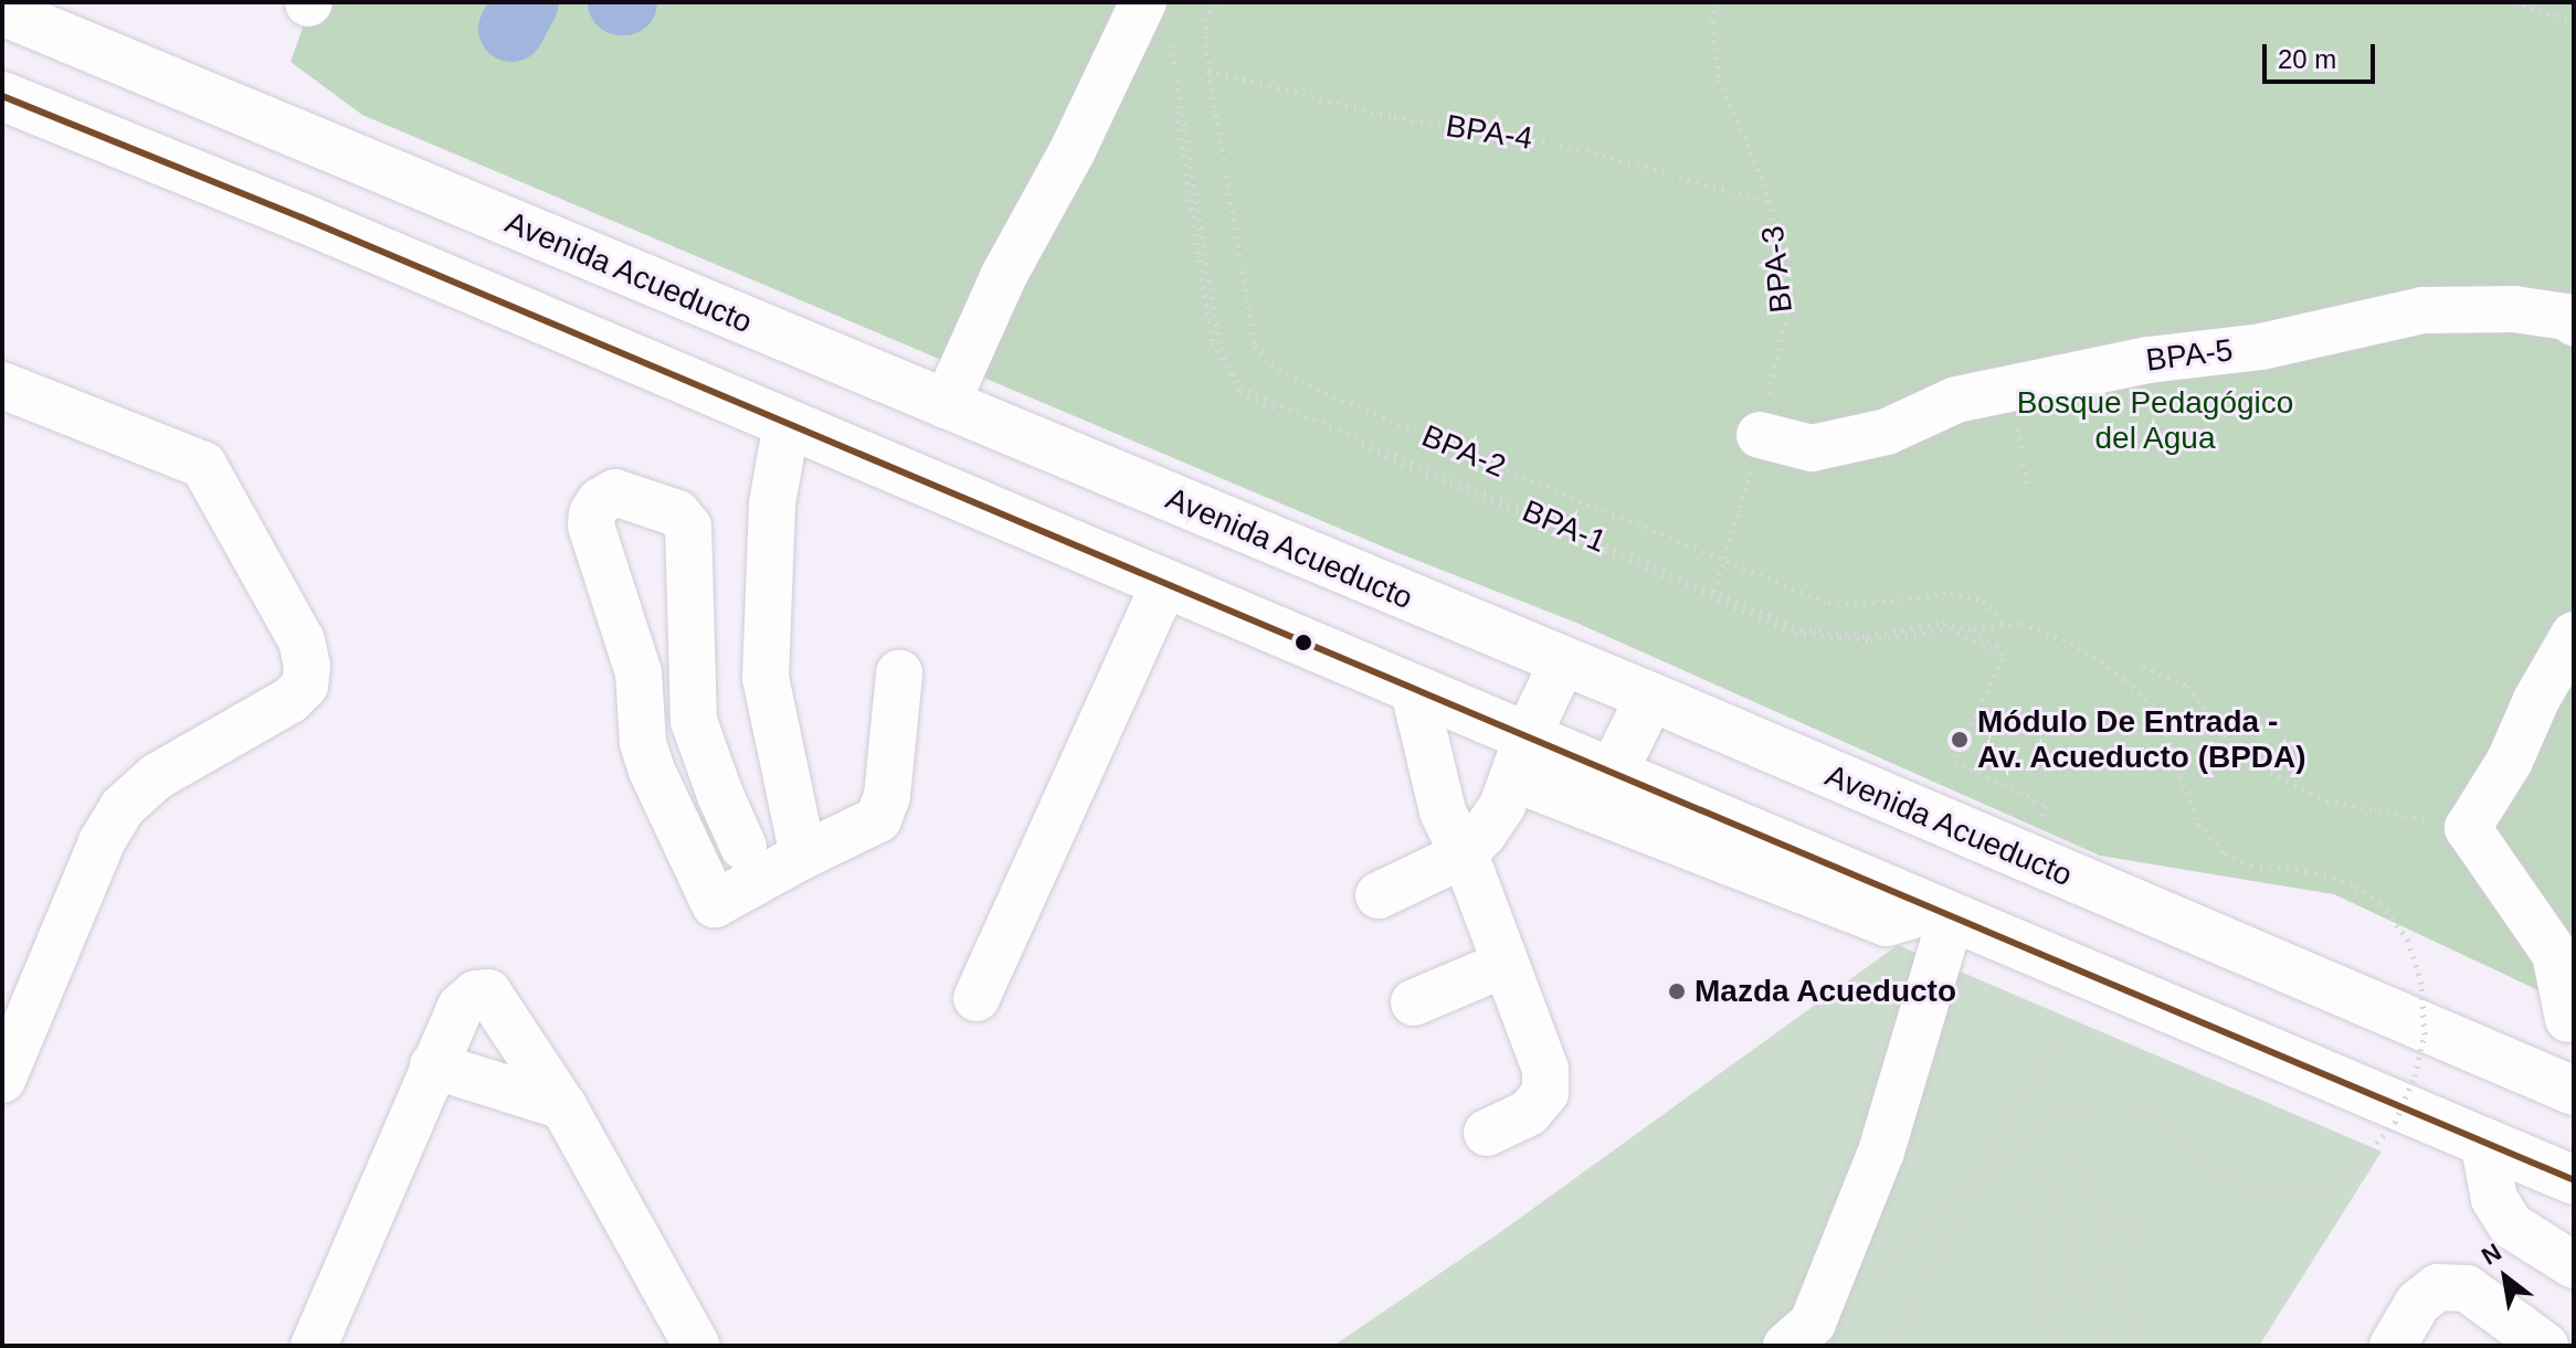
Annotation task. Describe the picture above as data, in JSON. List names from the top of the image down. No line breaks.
{"streets":{"main road":["Avenida Acueducto"],"street":["BPA-5"],"path":["BPA-4","BPA-3","BPA-2","BPA-1"]},"crossings":[["BPA-4","BPA-3"],["BPA-4","BPA-2"],["BPA-3","BPA-5"],["BPA-3","BPA-2"],["BPA-3","BPA-1"],["BPA-2","BPA-1"]],"parks":["Bosque Pedagógico del Agua"],"places":["Módulo De Entrada - Av. Acueducto (BPDA)","Mazda Acueducto"],"scale_bar":"20 m","north":"top left"}
